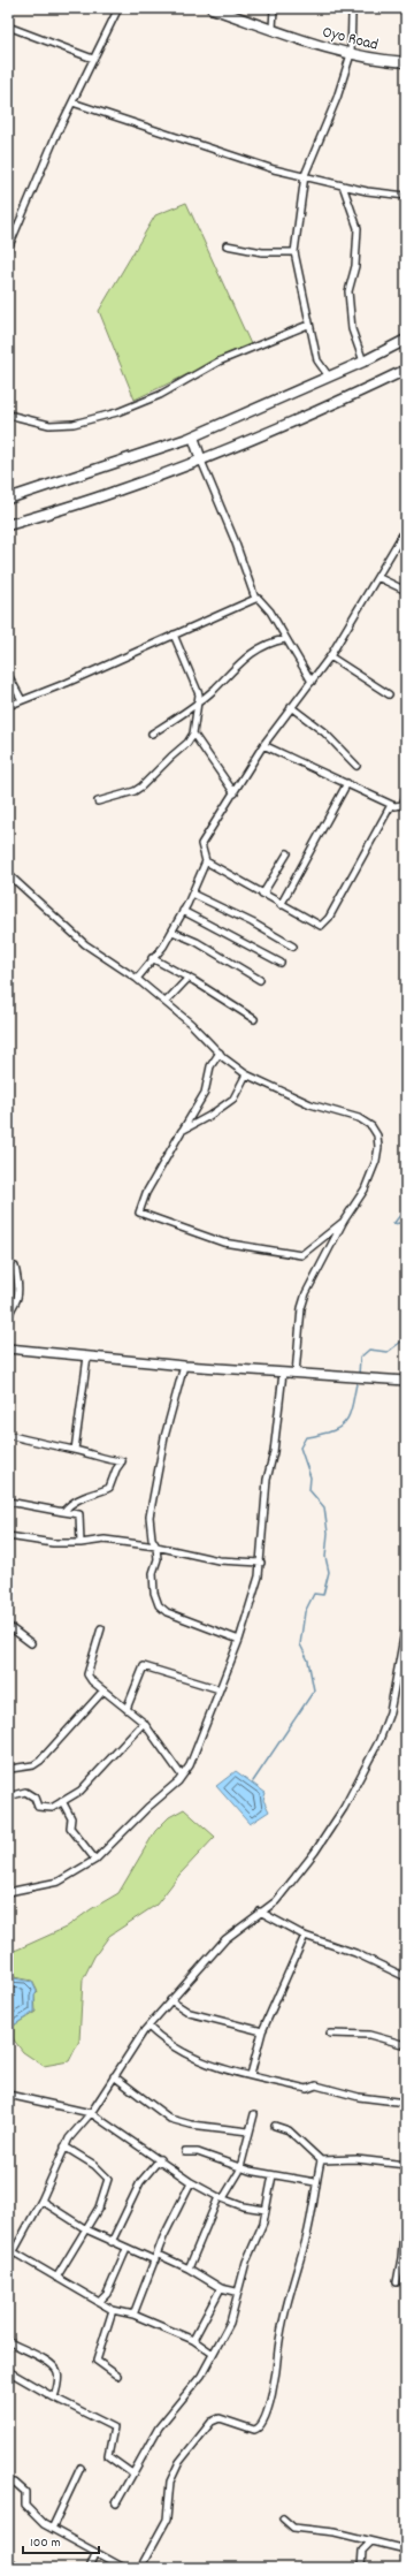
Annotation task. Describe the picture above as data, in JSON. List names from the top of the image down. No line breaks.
{"streets":{"highway":["Oyo Road"]},"scale_bar":"100 m"}
